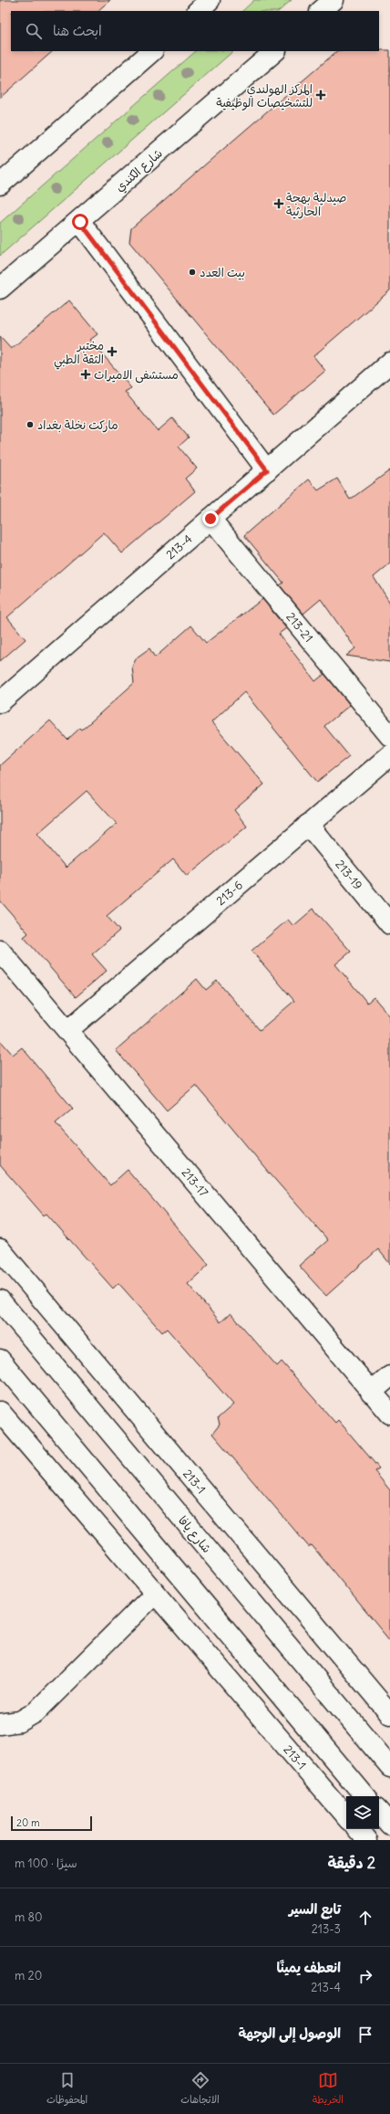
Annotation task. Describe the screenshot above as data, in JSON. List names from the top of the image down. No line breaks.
{"streets":{"main road":["شارع الكندي","213-4","213-21","213-19","213-6","213-17","213-1","شارع يافا"]},"crossings":[["213-4","213-21"],["213-19","213-6"],["213-6","213-17"]],"places":{"health":["المركز الهولندي للتشخيصات الوظيفية","صيدلية بهجة الحارثية","مختبر الثقة الطبي","مستشفى الاميرات"],"other":["بيت العدد","ماركت نخلة بغداد"]},"scale_bar":"20 m","page":{"search":"ابحث هنا","scale":"20 m","heading":["2 دقيقة","سيرًا · 100 m"],"list":[["تابع السير","213-3","80 m"],["انعطف يمينًا","213-4","20 m"],"الوصول إلى الوجهة"],"nav":["الخريطة","الاتجاهات","المحفوظات"]}}
